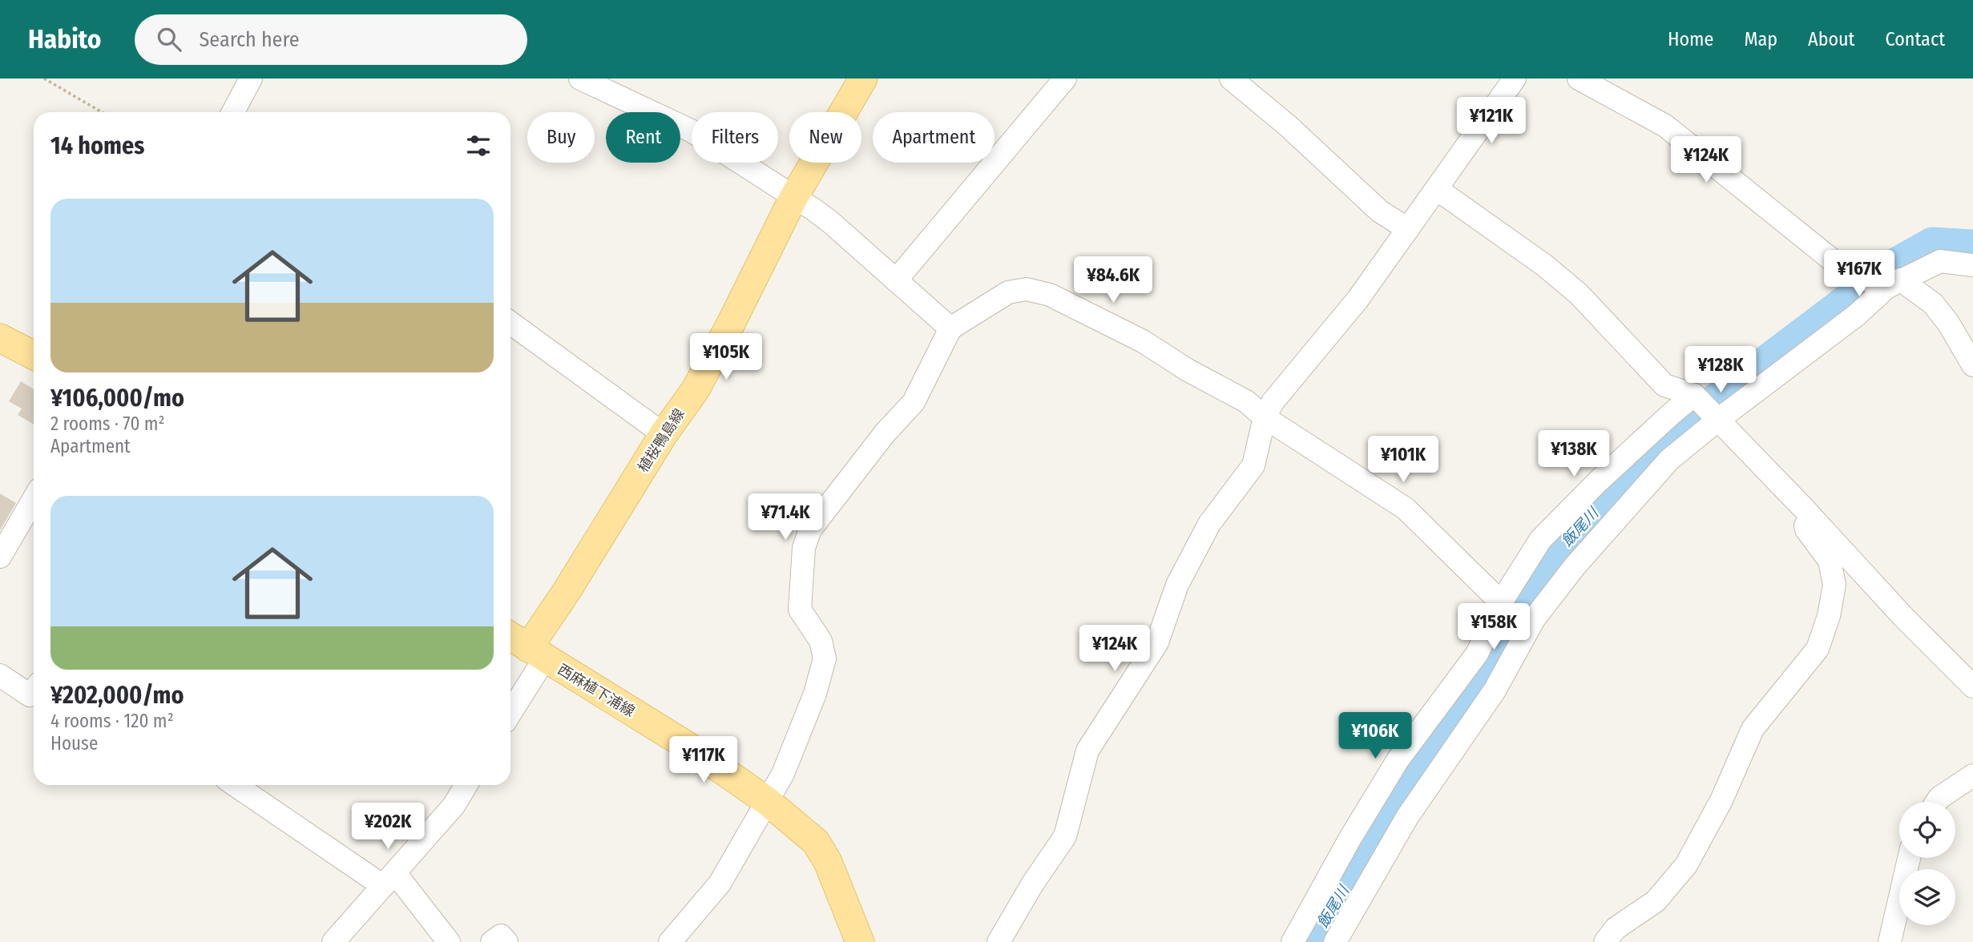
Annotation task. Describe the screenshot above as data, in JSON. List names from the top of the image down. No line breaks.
{"streets":{"main road":["植桜鴨島線","西麻植下浦線"]},"crossings":[["植桜鴨島線","西麻植下浦線"]],"water":["飯尾川"],"page":{"header":"Habito","search":"Search here","nav":["Home","Map","About","Contact"],"price":["¥121K","¥124K","¥167K","¥84.6K","¥105K","¥128K","¥138K","¥101K","¥71.4K","¥158K","¥124K","¥106K","¥117K","¥202K"],"chip":["Buy","Rent","Filters","New","Apartment"],"heading":"14 homes","list":[{"name":"¥106,000/mo","note":"2 rooms · 70 m² · Apartment"},{"name":"¥202,000/mo","note":"4 rooms · 120 m² · House"}]}}
